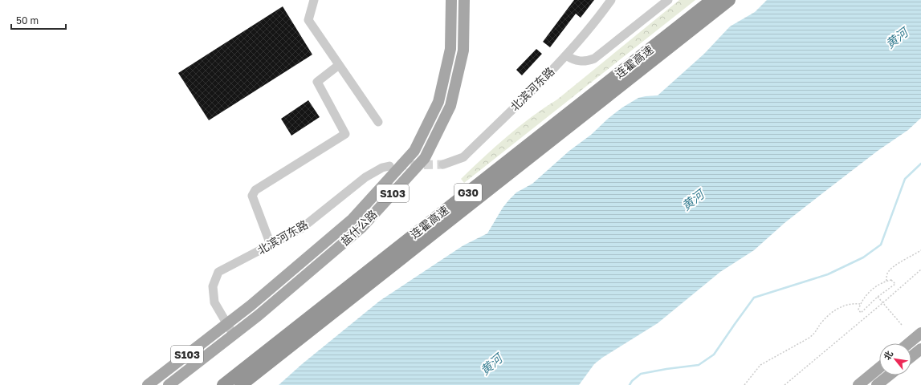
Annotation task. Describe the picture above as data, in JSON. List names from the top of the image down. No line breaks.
{"streets":{"highway":["连霍高速","G30"],"main road":["S103","盐什公路"],"street":["北滨河东路"]},"crossings":[["北滨河东路","S103"],["北滨河东路","盐什公路"],["S103","盐什公路"]],"water":["黄河"],"scale_bar":"50 m","north":"top left"}
